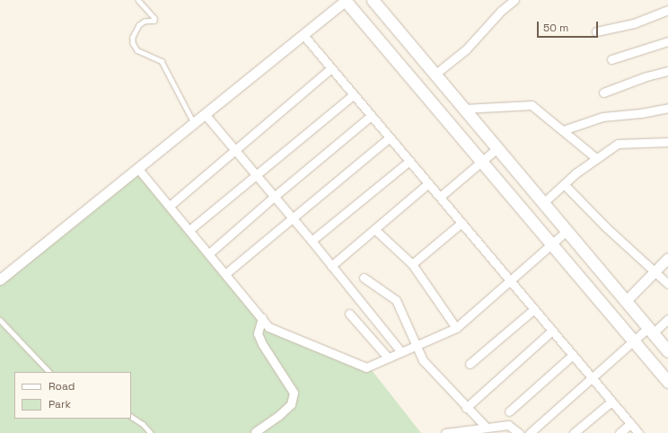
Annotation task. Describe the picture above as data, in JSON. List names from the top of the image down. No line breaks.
{"legend":["Road","Park"],"scale_bar":"50 m"}
